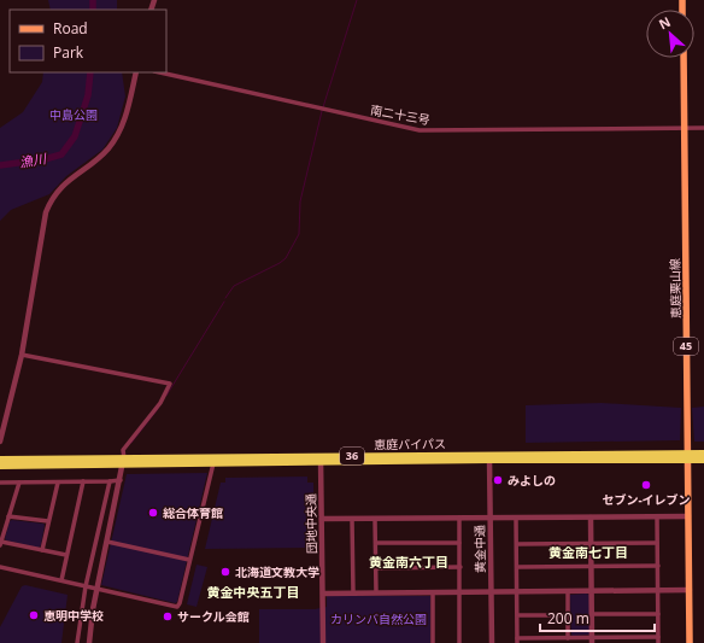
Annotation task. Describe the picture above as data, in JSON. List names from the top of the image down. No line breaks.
{"streets":{"highway":["恵庭バイパス","36"],"main road":["恵庭栗山線","45"],"street":["南二十三号","団地中央通","黄金中通"]},"crossings":[["南二十三号","恵庭栗山線"],["恵庭栗山線","恵庭バイパス"],["恵庭バイパス","団地中央通"],["恵庭バイパス","黄金中通"]],"districts":["黄金南七丁目","黄金南六丁目","黄金中央五丁目"],"water":["漁川"],"parks":["中島公園","カリンバ自然公園"],"places":["みよしの","セブン-イレブン","総合体育館","北海道文教大学","恵明中学校","サークル会館"],"legend":["Road","Park"],"scale_bar":"200 m","north":"top left"}
